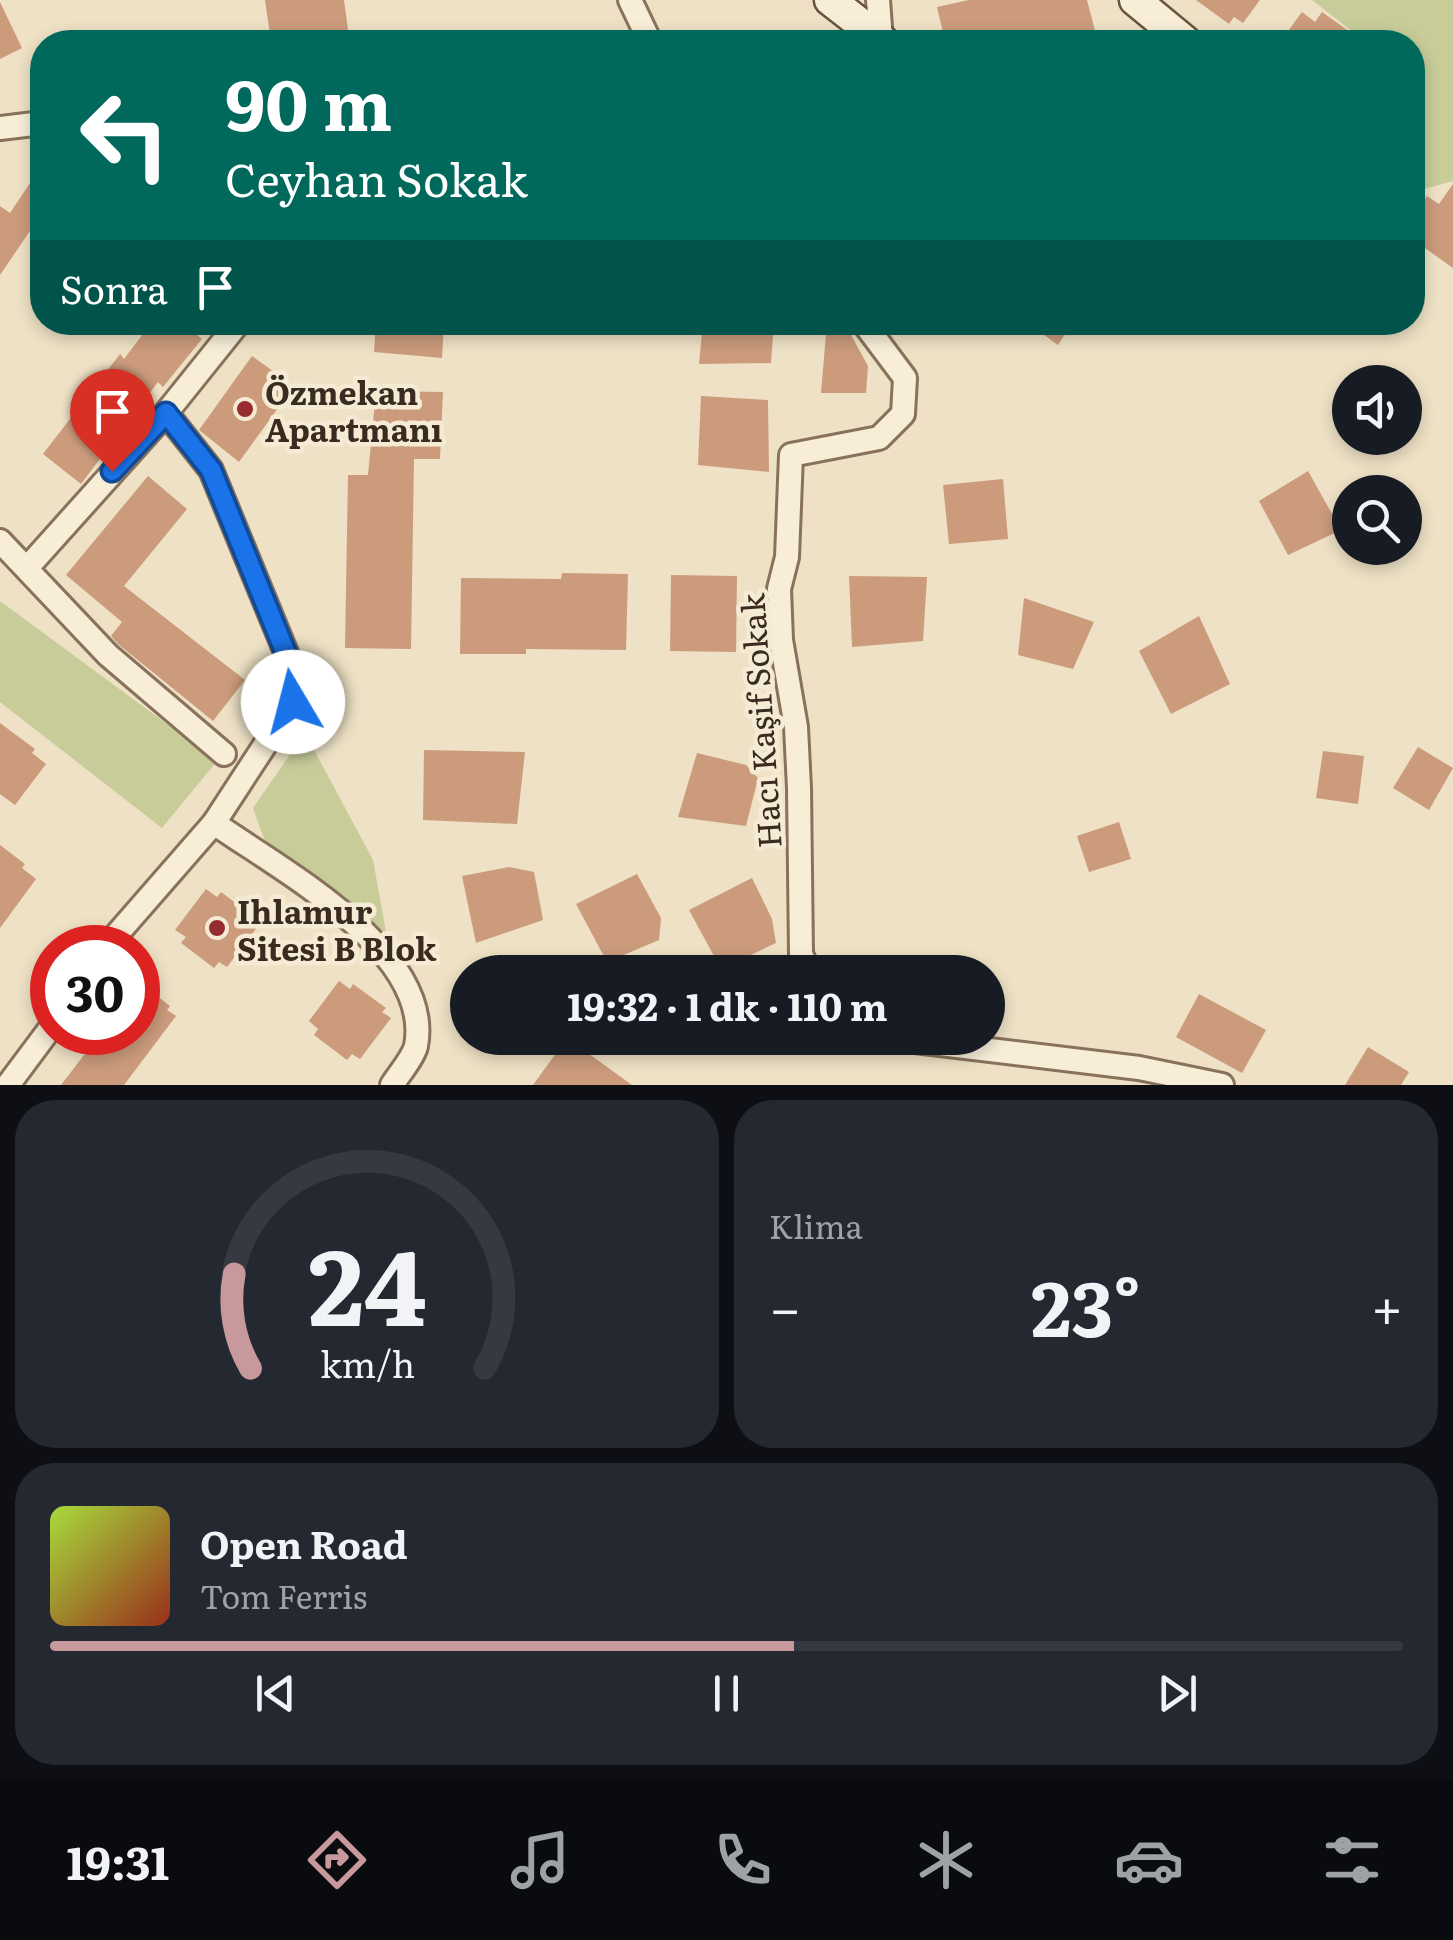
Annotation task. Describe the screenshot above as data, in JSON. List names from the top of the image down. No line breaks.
{"streets":{"street":["Hacı Kaşif Sokak"]},"places":["Özmekan Apartmanı","Ihlamur Sitesi B Blok"],"page":{"turn":["90 m","Ceyhan Sokak"],"then":"Sonra","limit":"30","trip":"19:32 · 1 dk · 110 m","tile":"Klima","heat":["−","23°","+"],"song":["Open Road","Tom Ferris"],"tabs":"19:31","gauge":["24","km/h"]}}
